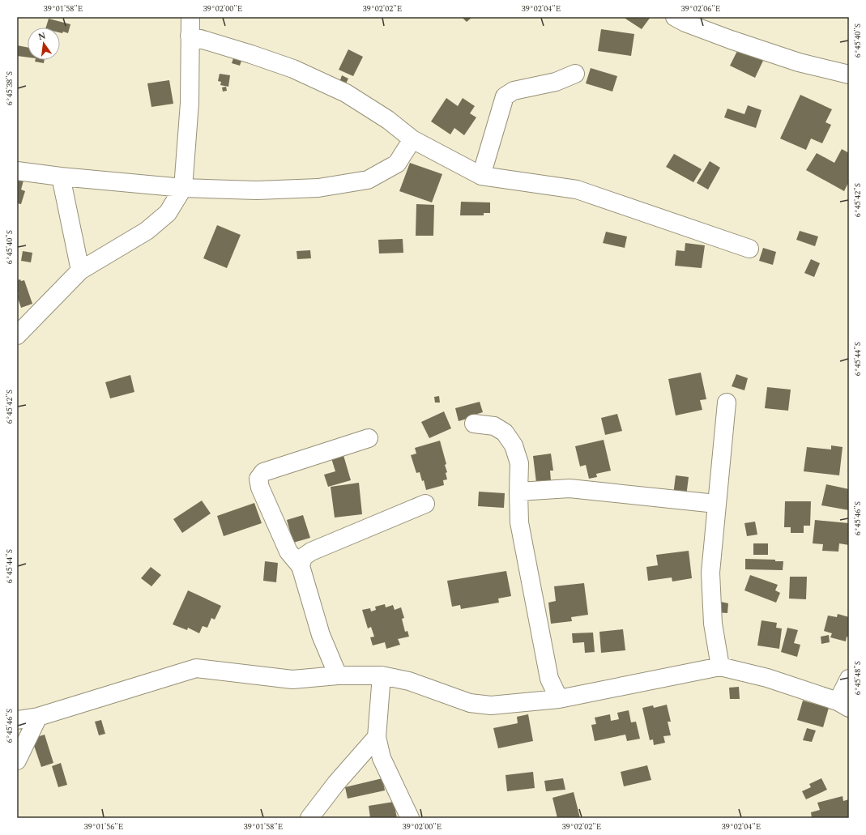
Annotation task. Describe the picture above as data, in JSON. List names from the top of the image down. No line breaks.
{"north":"top","coordinates":["39°01'58\"E","39°02'00\"E","39°02'02\"E","39°02'04\"E","39°02'06\"E","6°45'40\"S","6°45'38\"S","6°45'42\"S","6°45'44\"S","6°45'46\"S","6°45'48\"S","39°01'56\"E"]}
